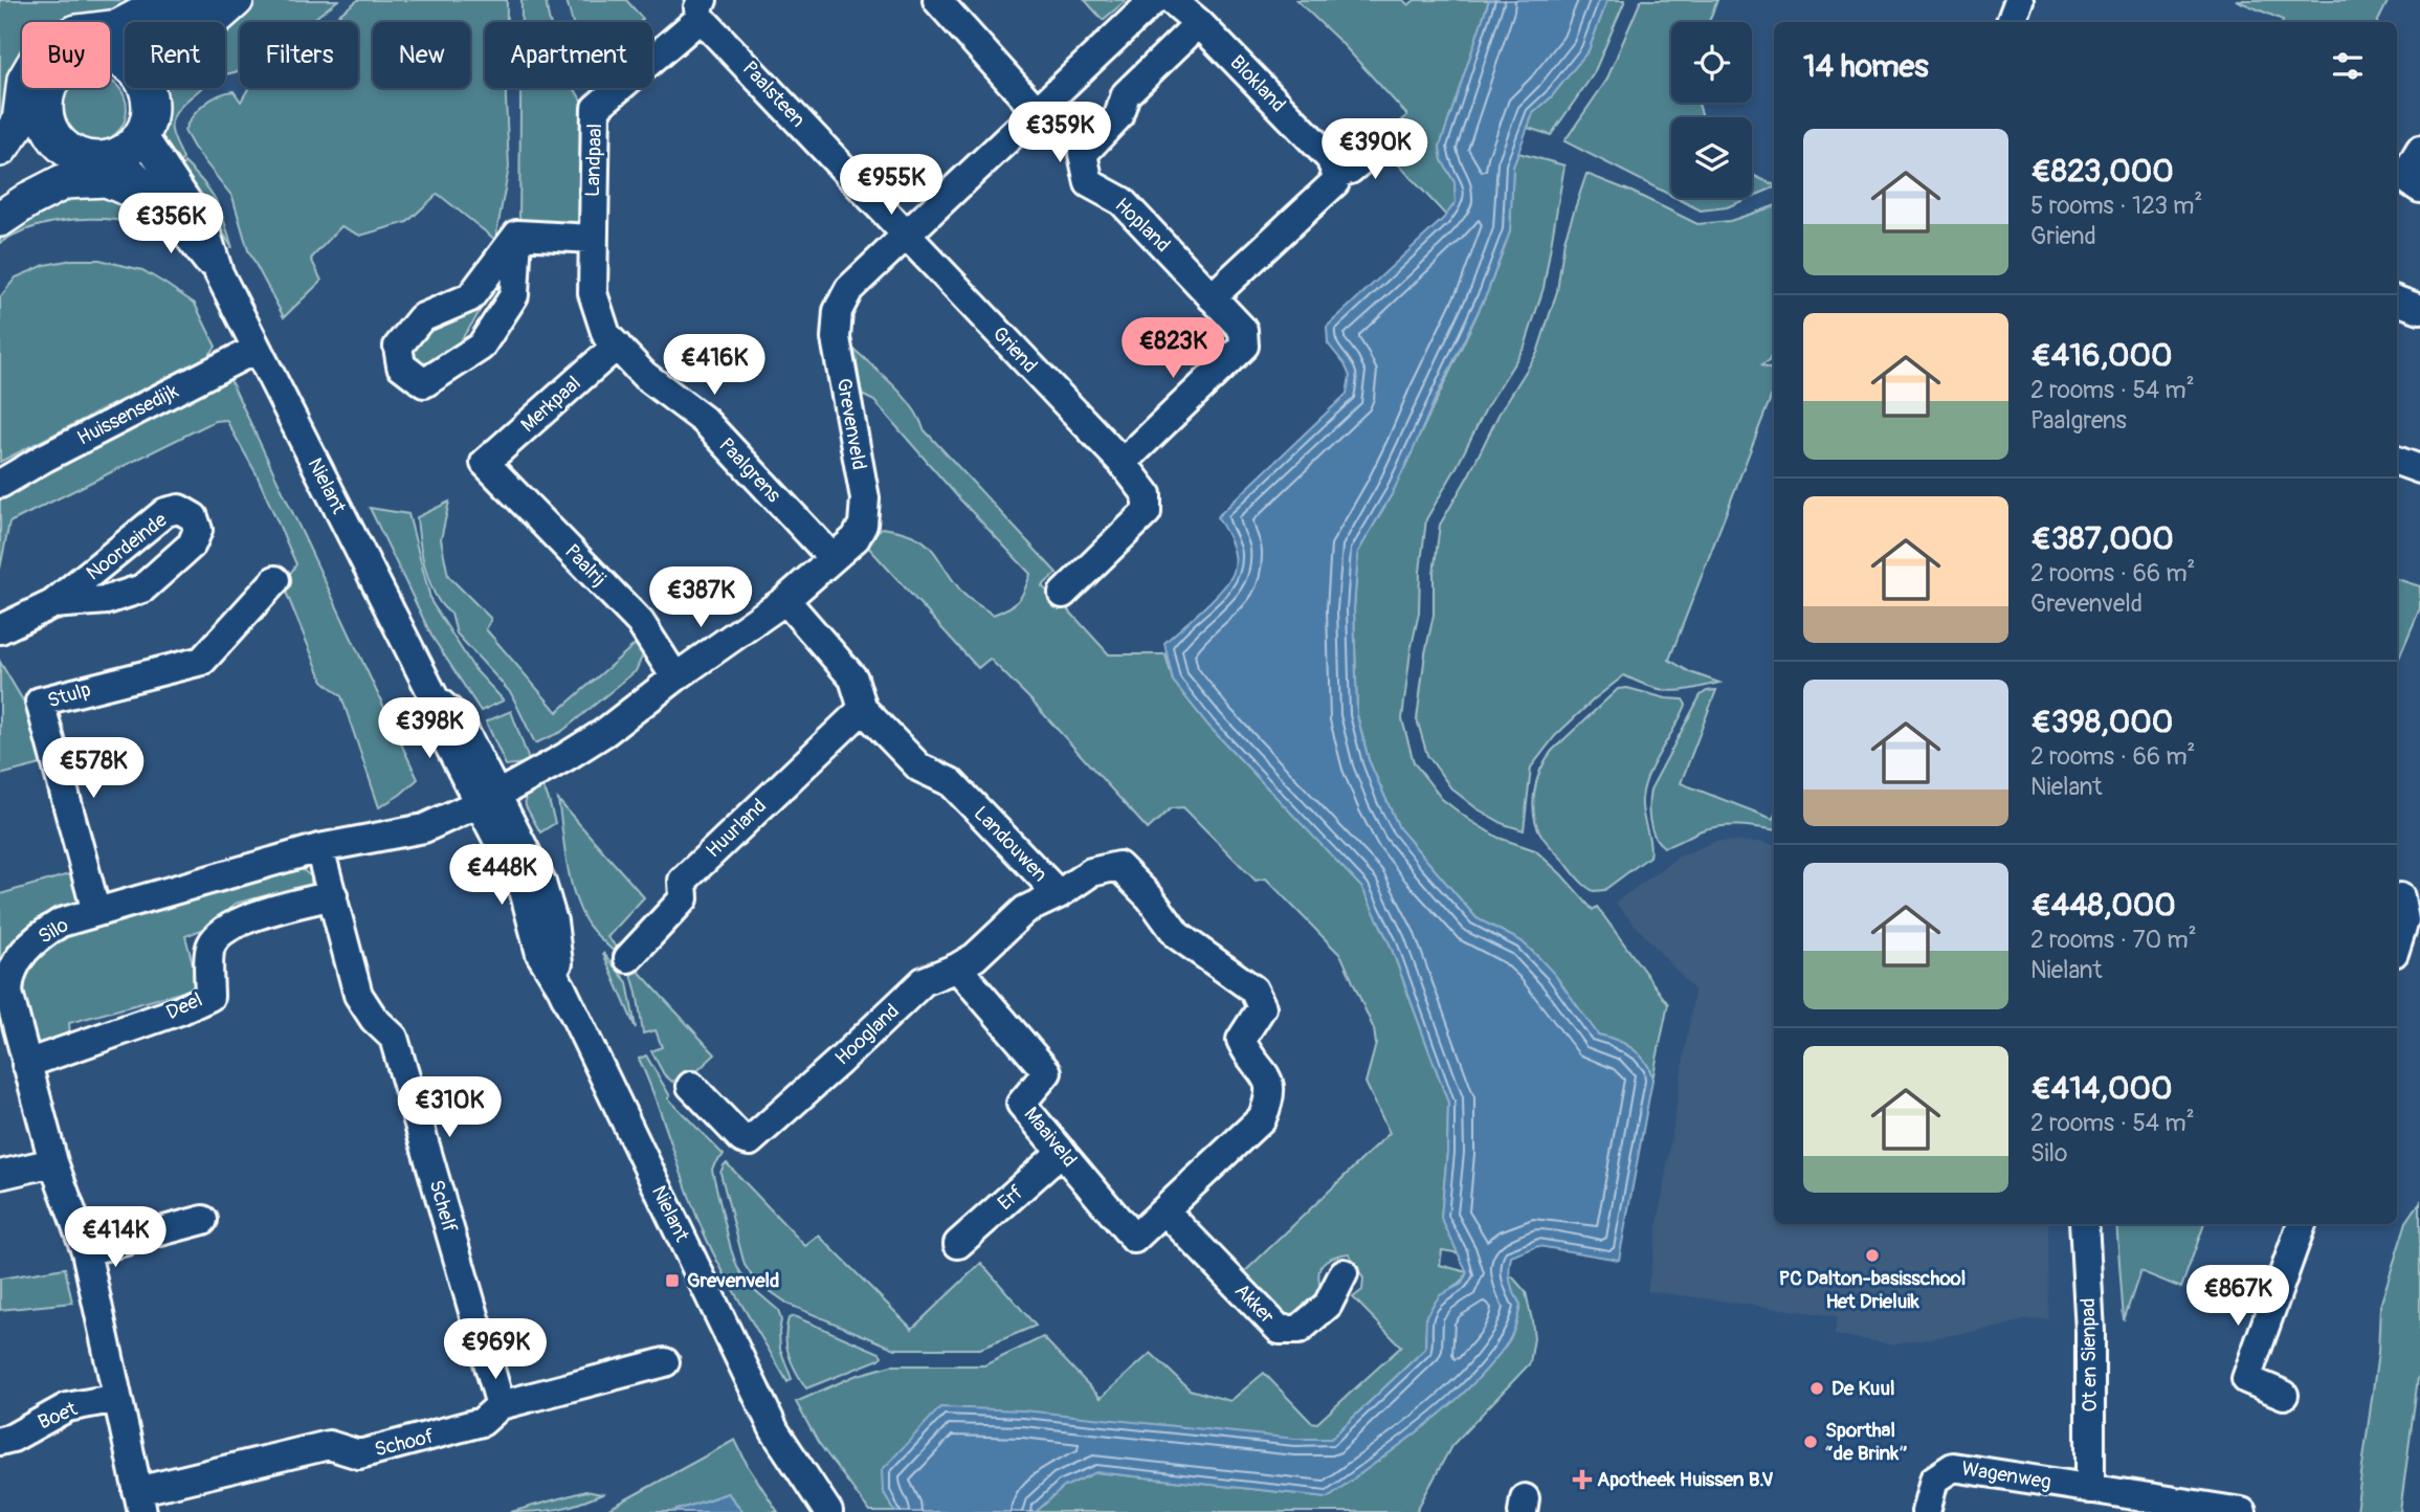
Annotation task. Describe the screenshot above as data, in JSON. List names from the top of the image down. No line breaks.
{"streets":{"street":["Blokland","Paalsteen","Landpaal","Hopland","Griend","Merkpaal","Huissensedijk","Grevenveld","Paalgrens","Nielant","Noordeinde","Paalrij","Stulp","Huurland","Landouwen","Silo","Deel","Hoogland","Maaiveld","Erf","Schelf","Akker","Ot en Sienpad","Boet","Schoof","Wagenweg"]},"crossings":[["Blokland","Hopland"],["Paalsteen","Landpaal"],["Paalsteen","Griend"],["Paalsteen","Grevenveld"],["Landpaal","Paalgrens"],["Griend","Grevenveld"],["Merkpaal","Paalgrens"],["Merkpaal","Paalrij"],["Huissensedijk","Nielant"],["Grevenveld","Paalgrens"],["Grevenveld","Nielant"],["Grevenveld","Paalrij"],["Grevenveld","Landouwen"],["Grevenveld","Silo"],["Nielant","Silo"],["Stulp","Silo"],["Huurland","Landouwen"],["Landouwen","Hoogland"],["Landouwen","Maaiveld"],["Landouwen","Akker"],["Silo","Deel"],["Silo","Schelf"],["Silo","Boet"],["Silo","Schoof"],["Deel","Schelf"],["Hoogland","Maaiveld"],["Maaiveld","Erf"],["Schelf","Schoof"],["Ot en Sienpad","Wagenweg"]],"places":{"other":["PC Dalton-basisschool Het Drieluik","De Kuul","Sporthal “de Brink”"],"transit":["Grevenveld"],"health":["Apotheek Huissen B.V"]},"page":{"chip":["Buy","Rent","Filters","New","Apartment"],"heading":"14 homes","price":["€359K","€390K","€955K","€356K","€823K","€416K","€387K","€398K","€578K","€448K","€310K","€414K","€867K","€969K"],"list":[{"name":"€823,000","note":"5 rooms · 123 m² · Griend"},{"name":"€416,000","note":"2 rooms · 54 m² · Paalgrens"},{"name":"€387,000","note":"2 rooms · 66 m² · Grevenveld"},{"name":"€398,000","note":"2 rooms · 66 m² · Nielant"},{"name":"€448,000","note":"2 rooms · 70 m² · Nielant"},{"name":"€414,000","note":"2 rooms · 54 m² · Silo"}]}}
